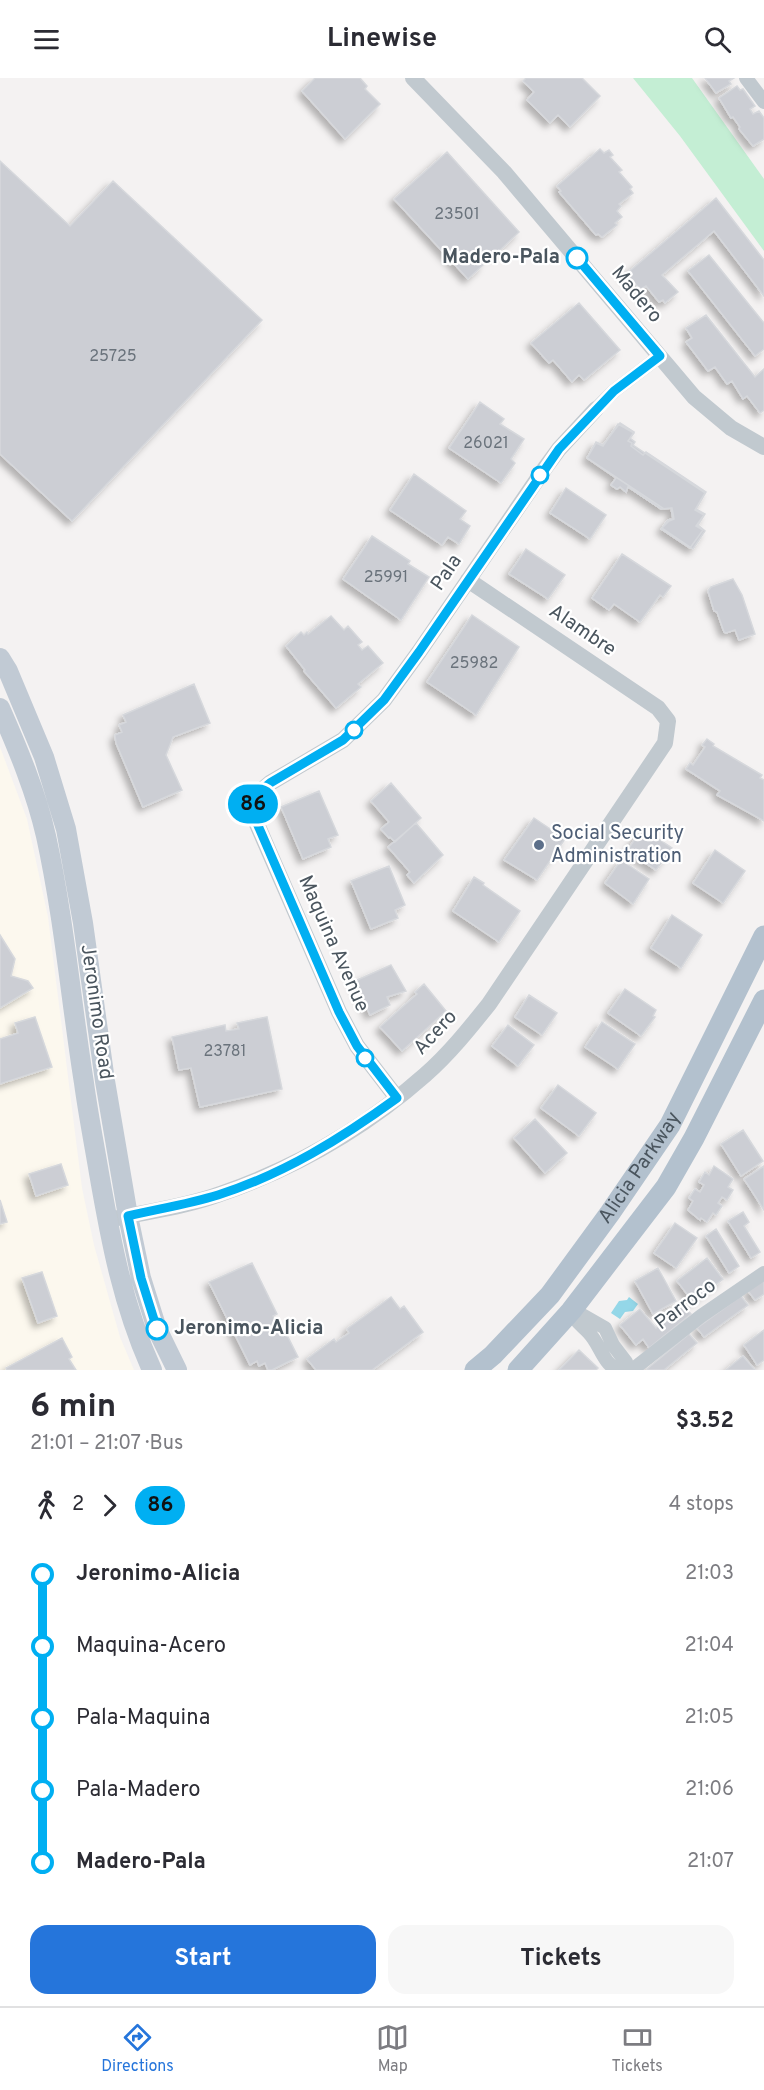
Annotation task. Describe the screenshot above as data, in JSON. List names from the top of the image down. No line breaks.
{"streets":{"main road":["Jeronimo Road","Alicia Parkway"],"street":["Madero","Pala","Alambre","Maquina Avenue","Acero","Parroco"]},"crossings":[["Madero","Pala"],["Pala","Alambre"],["Pala","Maquina Avenue"],["Alambre","Acero"],["Maquina Avenue","Acero"],["Jeronimo Road","Acero"]],"places":["Madero-Pala","Social Security Administration","Jeronimo-Alicia"],"lines":["bus line 86"],"house_numbers":["23501","25725","26021","25991","25982","23781"],"page":{"header":"Linewise","on_map":"86","heading":["6 min","21:01 – 21:07 · Bus","$3.52"],"legs":["2","86","4 stops"],"list":[{"name":"Jeronimo-Alicia","value":"21:03"},{"name":"Maquina-Acero","value":"21:04"},{"name":"Pala-Maquina","value":"21:05"},{"name":"Pala-Madero","value":"21:06"},{"name":"Madero-Pala","value":"21:07"}],"buttons":["Start","Tickets"],"tabs":["Directions","Map","Tickets"]}}
